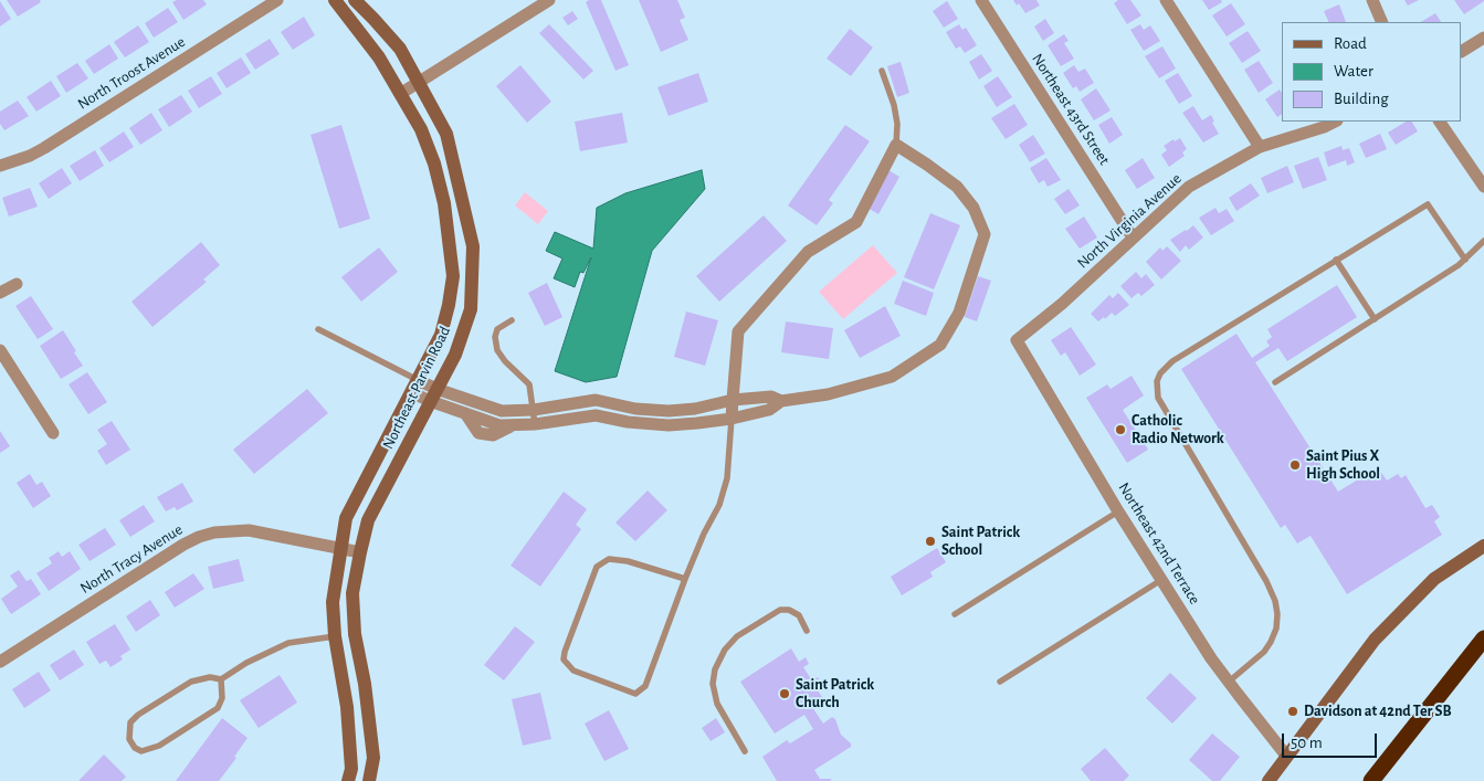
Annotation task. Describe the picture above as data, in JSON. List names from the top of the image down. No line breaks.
{"streets":{"main road":["Northeast Parvin Road"],"street":["North Troost Avenue","Northeast 43rd Street","North Virginia Avenue","Northeast 42nd Terrace","North Tracy Avenue"]},"crossings":[["Northeast 43rd Street","North Virginia Avenue"],["North Virginia Avenue","Northeast 42nd Terrace"],["Northeast Parvin Road","North Tracy Avenue"]],"places":["Catholic Radio Network","Saint Pius X High School","Saint Patrick School","Saint Patrick Church","Davidson at 42nd Ter SB"],"legend":["Road","Water","Building"],"scale_bar":"50 m"}
